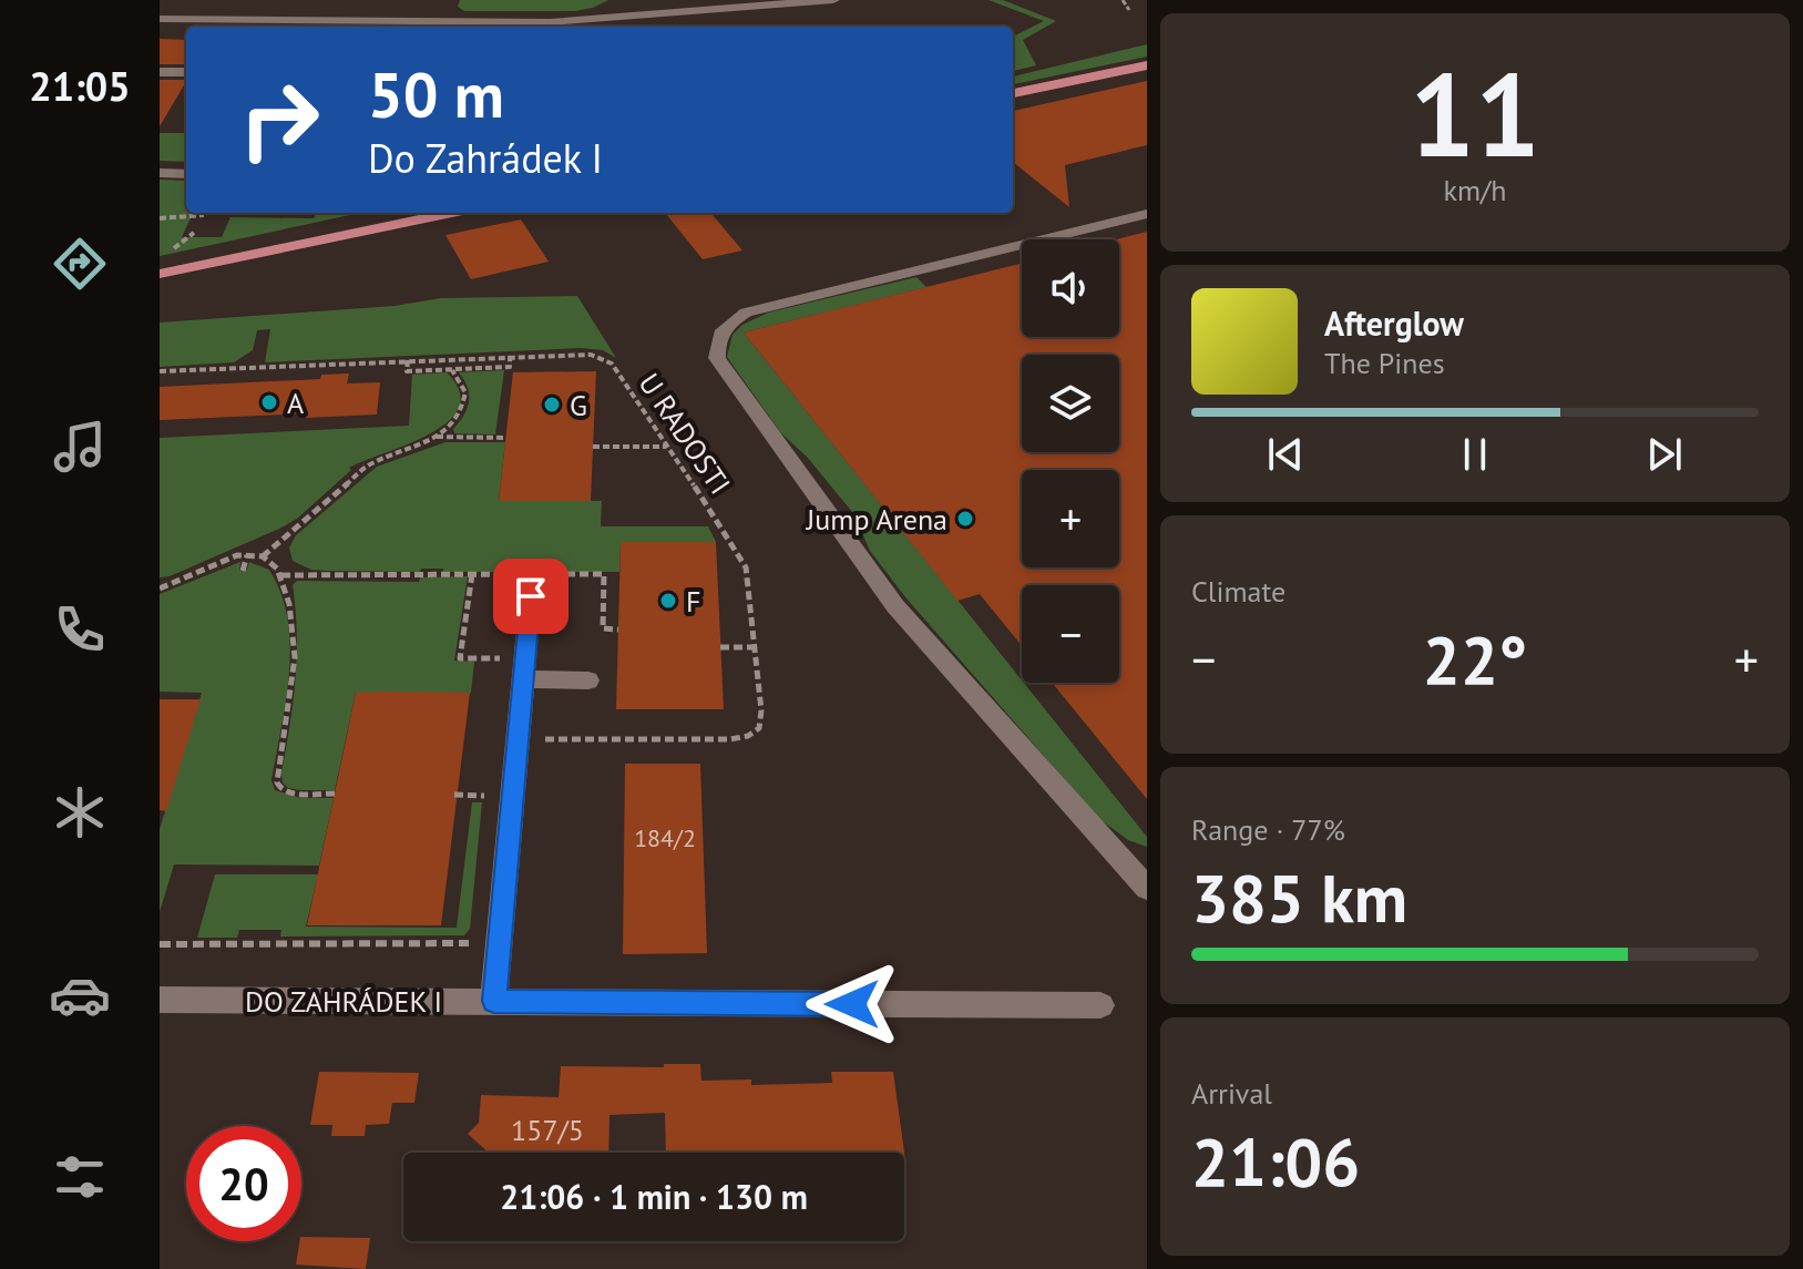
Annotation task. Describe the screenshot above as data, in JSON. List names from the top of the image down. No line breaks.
{"streets":{"street":["DO ZAHRÁDEK I"],"path":["U RADOSTI"]},"places":["A","G","Jump Arena","F"],"house_numbers":["184/2","157/5"],"page":{"tabs":"21:05","tile":[["11","km/h"],"Climate",["Range · 77%","385 km"],["Arrival","21:06"]],"turn":["50 m","Do Zahrádek I"],"map_buttons":["+","−"],"song":["Afterglow","The Pines"],"heat":["−","22°","+"],"limit":"20","trip":"21:06 · 1 min · 130 m"}}
